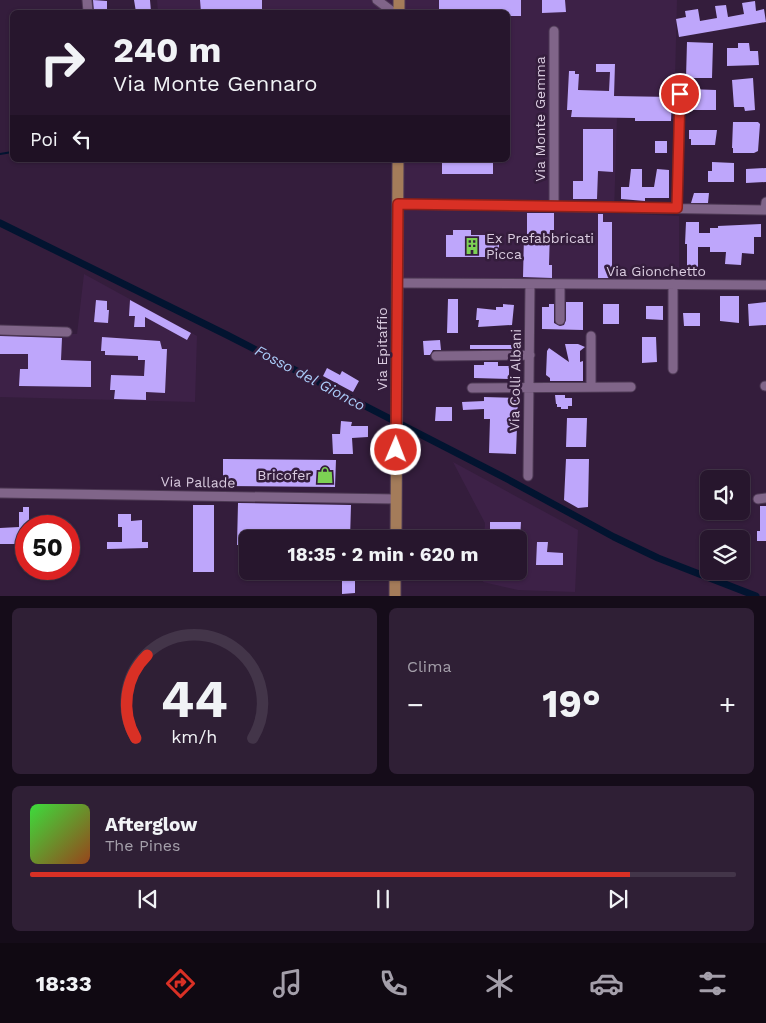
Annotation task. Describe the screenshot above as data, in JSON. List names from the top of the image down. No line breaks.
{"streets":{"main road":["Via Epitaffio"],"street":["Via Monte Gemma","Via Gionchetto","Via Colli Albani","Via Pallade"]},"crossings":[["Via Gionchetto","Via Epitaffio"],["Via Gionchetto","Via Colli Albani"],["Via Epitaffio","Via Pallade"]],"water":["Fosso del Gionco"],"places":{"building":["Ex Prefabbricati Picca"],"shop":["Bricofer"]},"page":{"turn":["240 m","Via Monte Gennaro"],"then":"Poi","limit":"50","trip":"18:35 · 2 min · 620 m","tile":"Clima","heat":["−","19°","+"],"song":["Afterglow","The Pines"],"tabs":"18:33","gauge":["44","km/h"]}}
